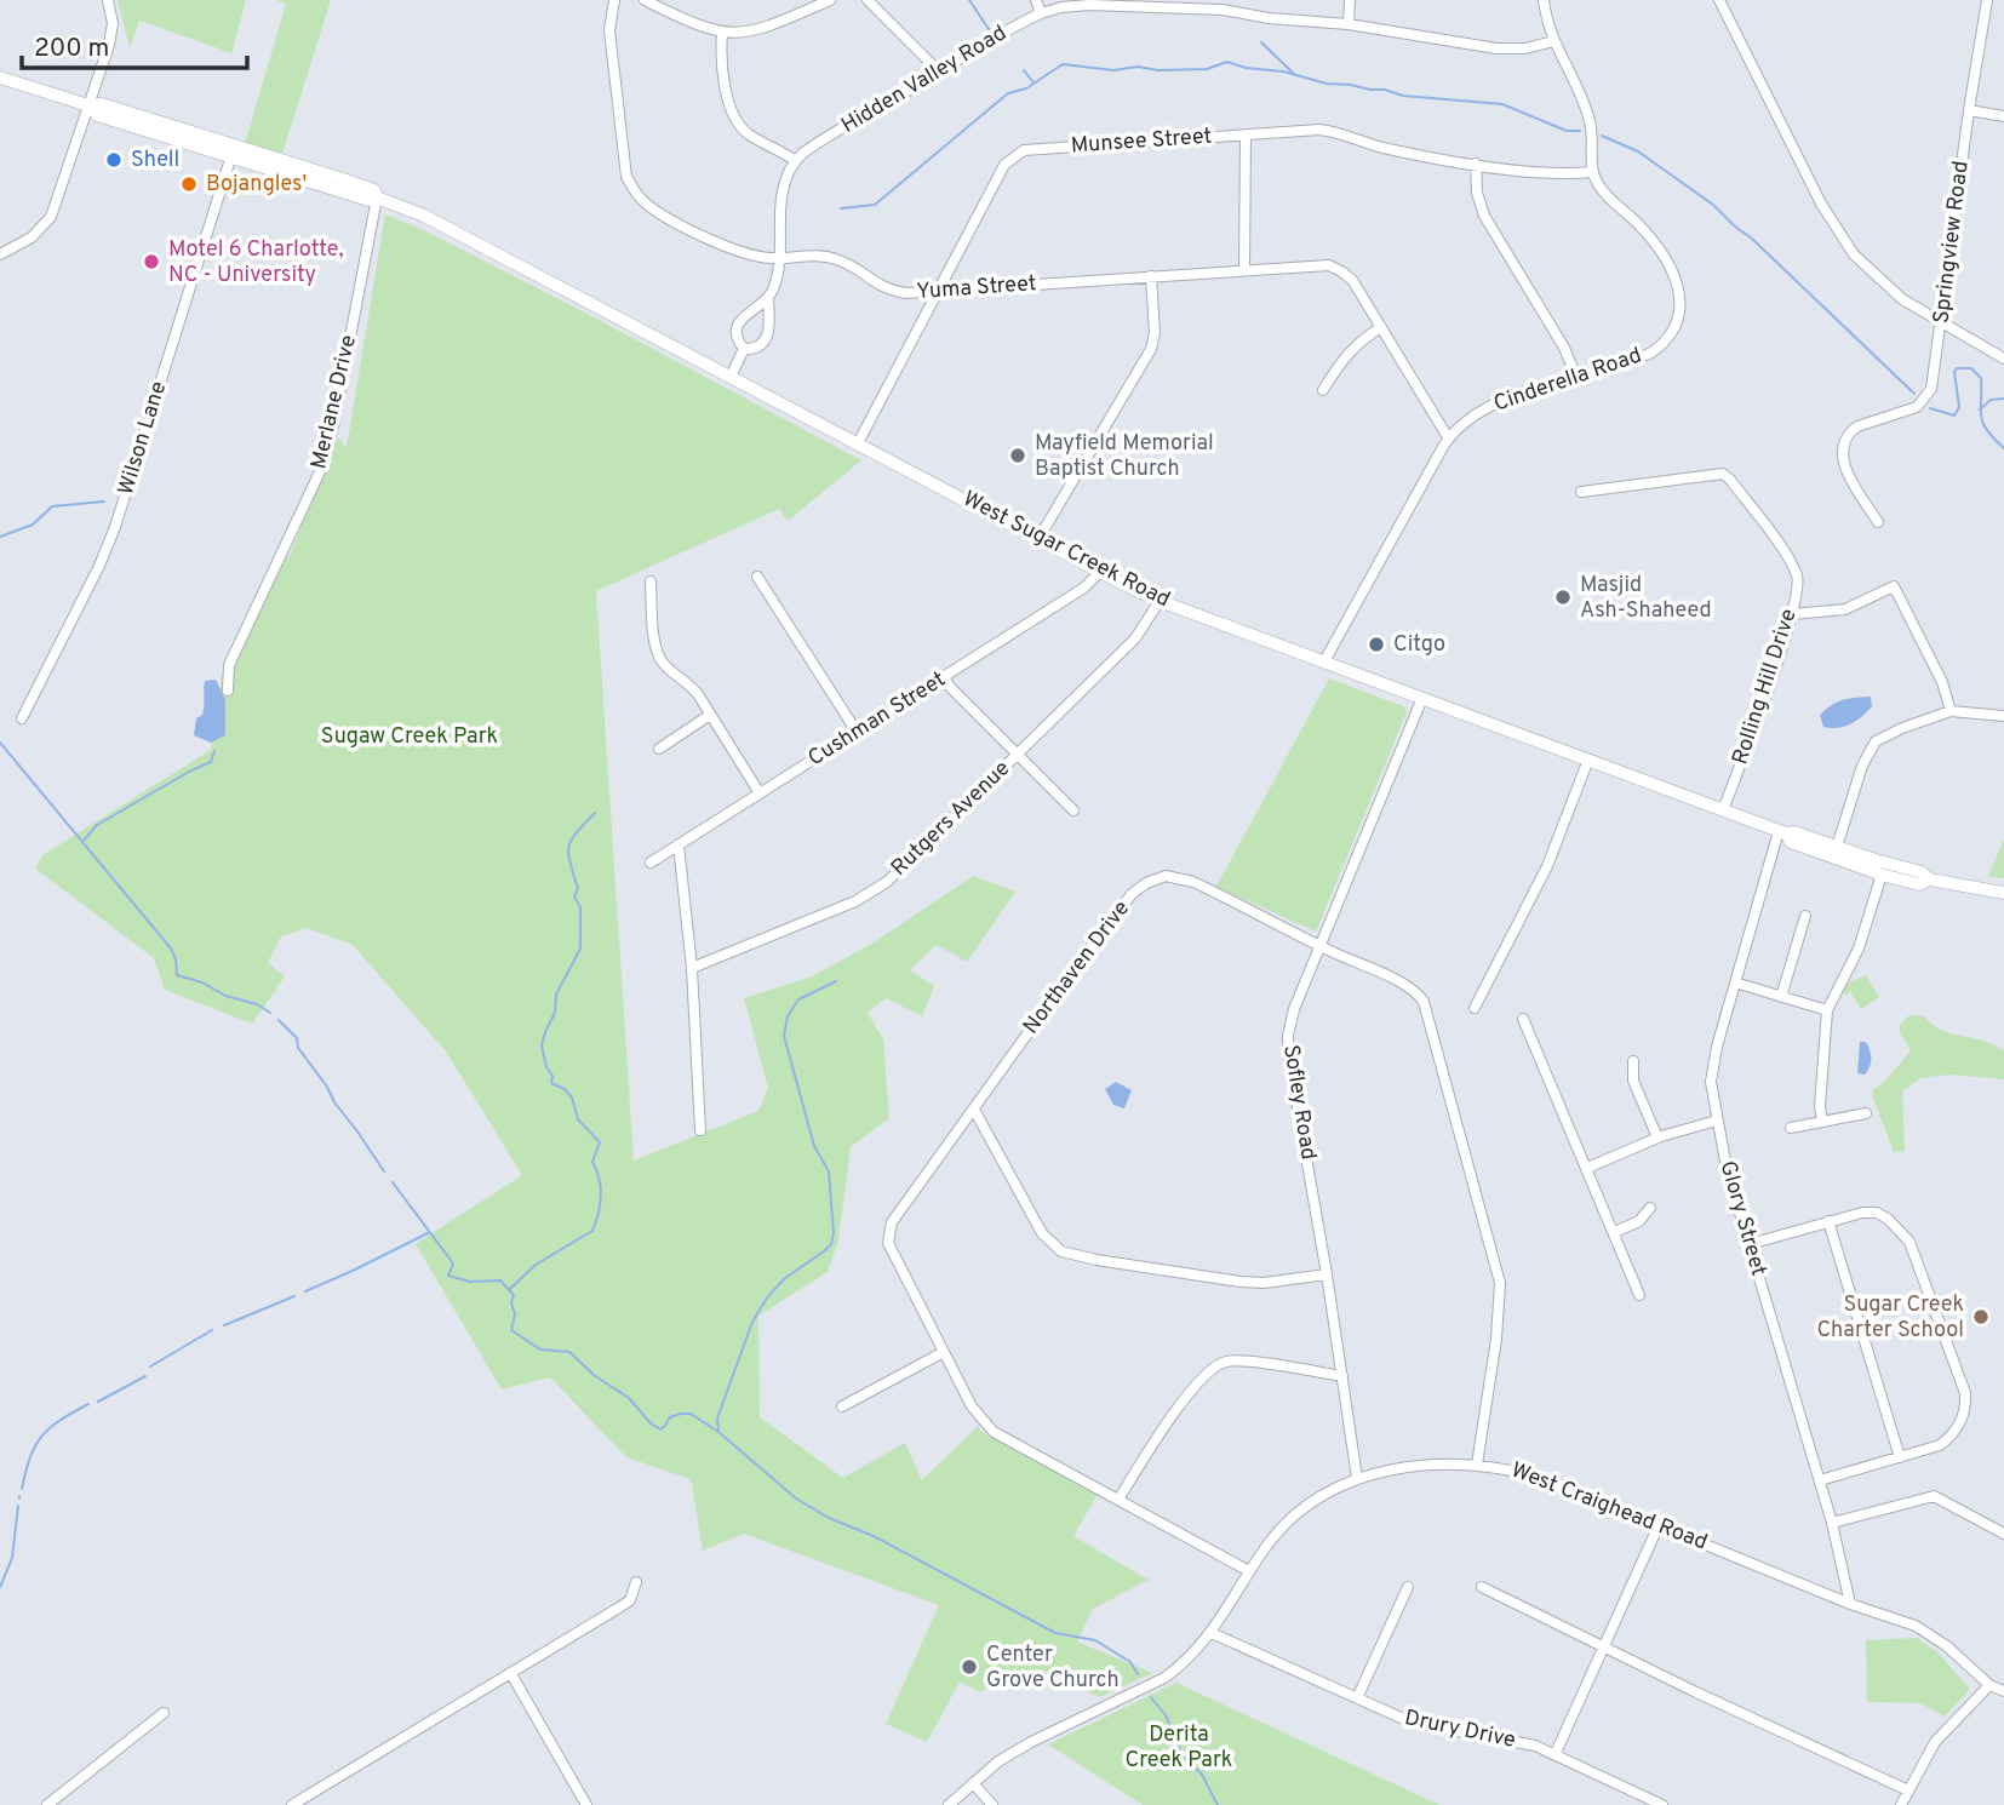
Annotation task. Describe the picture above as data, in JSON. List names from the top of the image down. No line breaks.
{"streets":{"main road":["West Sugar Creek Road"],"street":["Hidden Valley Road","Munsee Street","Springview Road","Yuma Street","Cinderella Road","Merlane Drive","Wilson Lane","Rolling Hill Drive","Cushman Street","Rutgers Avenue","Northaven Drive","Sofley Road","Glory Street","West Craighead Road","Drury Drive"]},"crossings":[["Munsee Street","Yuma Street"],["Munsee Street","Cinderella Road"],["Munsee Street","West Sugar Creek Road"],["Yuma Street","Cinderella Road"],["Cinderella Road","West Sugar Creek Road"],["Merlane Drive","West Sugar Creek Road"],["Wilson Lane","West Sugar Creek Road"],["West Sugar Creek Road","Rolling Hill Drive"],["West Sugar Creek Road","Cushman Street"],["West Sugar Creek Road","Rutgers Avenue"],["West Sugar Creek Road","Sofley Road"],["West Sugar Creek Road","Glory Street"],["Northaven Drive","Sofley Road"],["Northaven Drive","West Craighead Road"],["Sofley Road","West Craighead Road"],["Glory Street","West Craighead Road"],["West Craighead Road","Drury Drive"]],"parks":["Sugaw Creek Park","Derita Creek Park"],"places":["Shell","Bojangles'","Motel 6 Charlotte, NC - University","Mayfield Memorial Baptist Church","Masjid Ash-Shaheed","Citgo","Sugar Creek Charter School","Center Grove Church"],"scale_bar":"200 m"}
